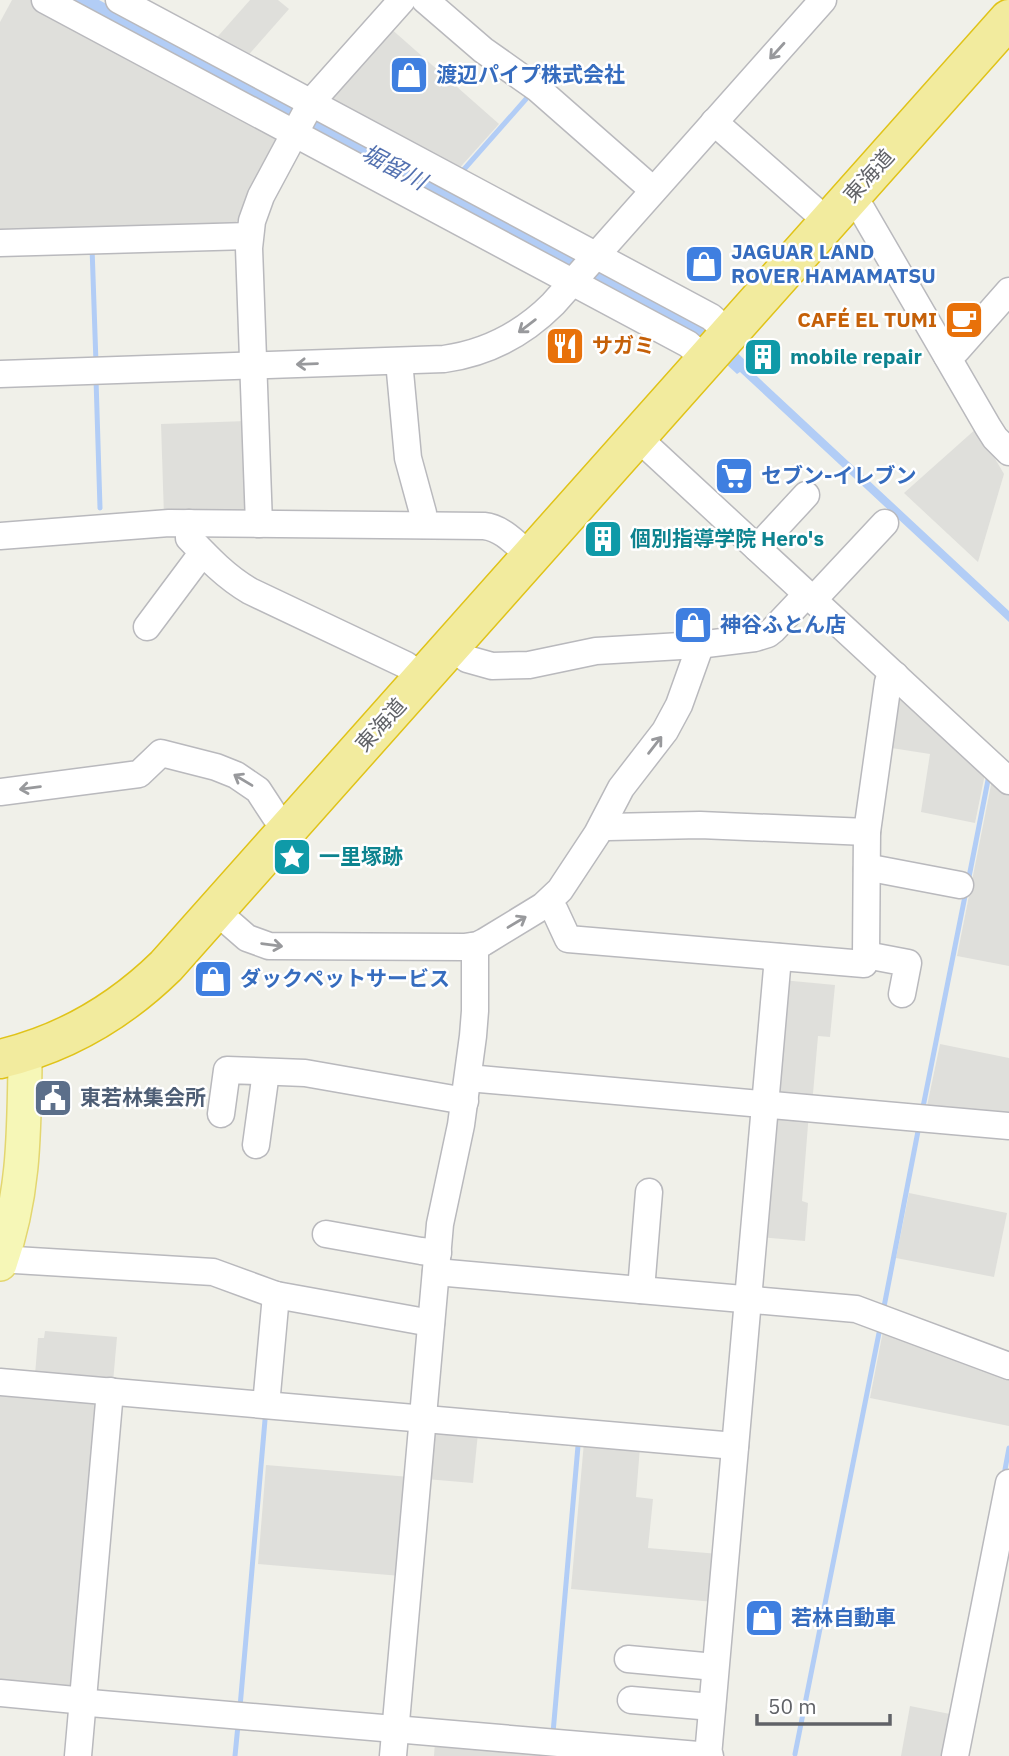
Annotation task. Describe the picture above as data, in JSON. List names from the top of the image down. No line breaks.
{"streets":{"highway":["東海道"]},"water":["堀留川"],"places":{"shop":["渡辺パイプ株式会社","JAGUAR LAND ROVER HAMAMATSU","神谷ふとん店","ダックペットサービス","若林自動車"],"cafe":["CAFÉ EL TUMI"],"restaurant":["サガミ"],"building":["mobile repair","個別指導学院 Hero's"],"supermarket":["セブン-イレブン"],"place":["一里塚跡"],"public building":["東若林集会所"]},"scale_bar":"50 m"}
